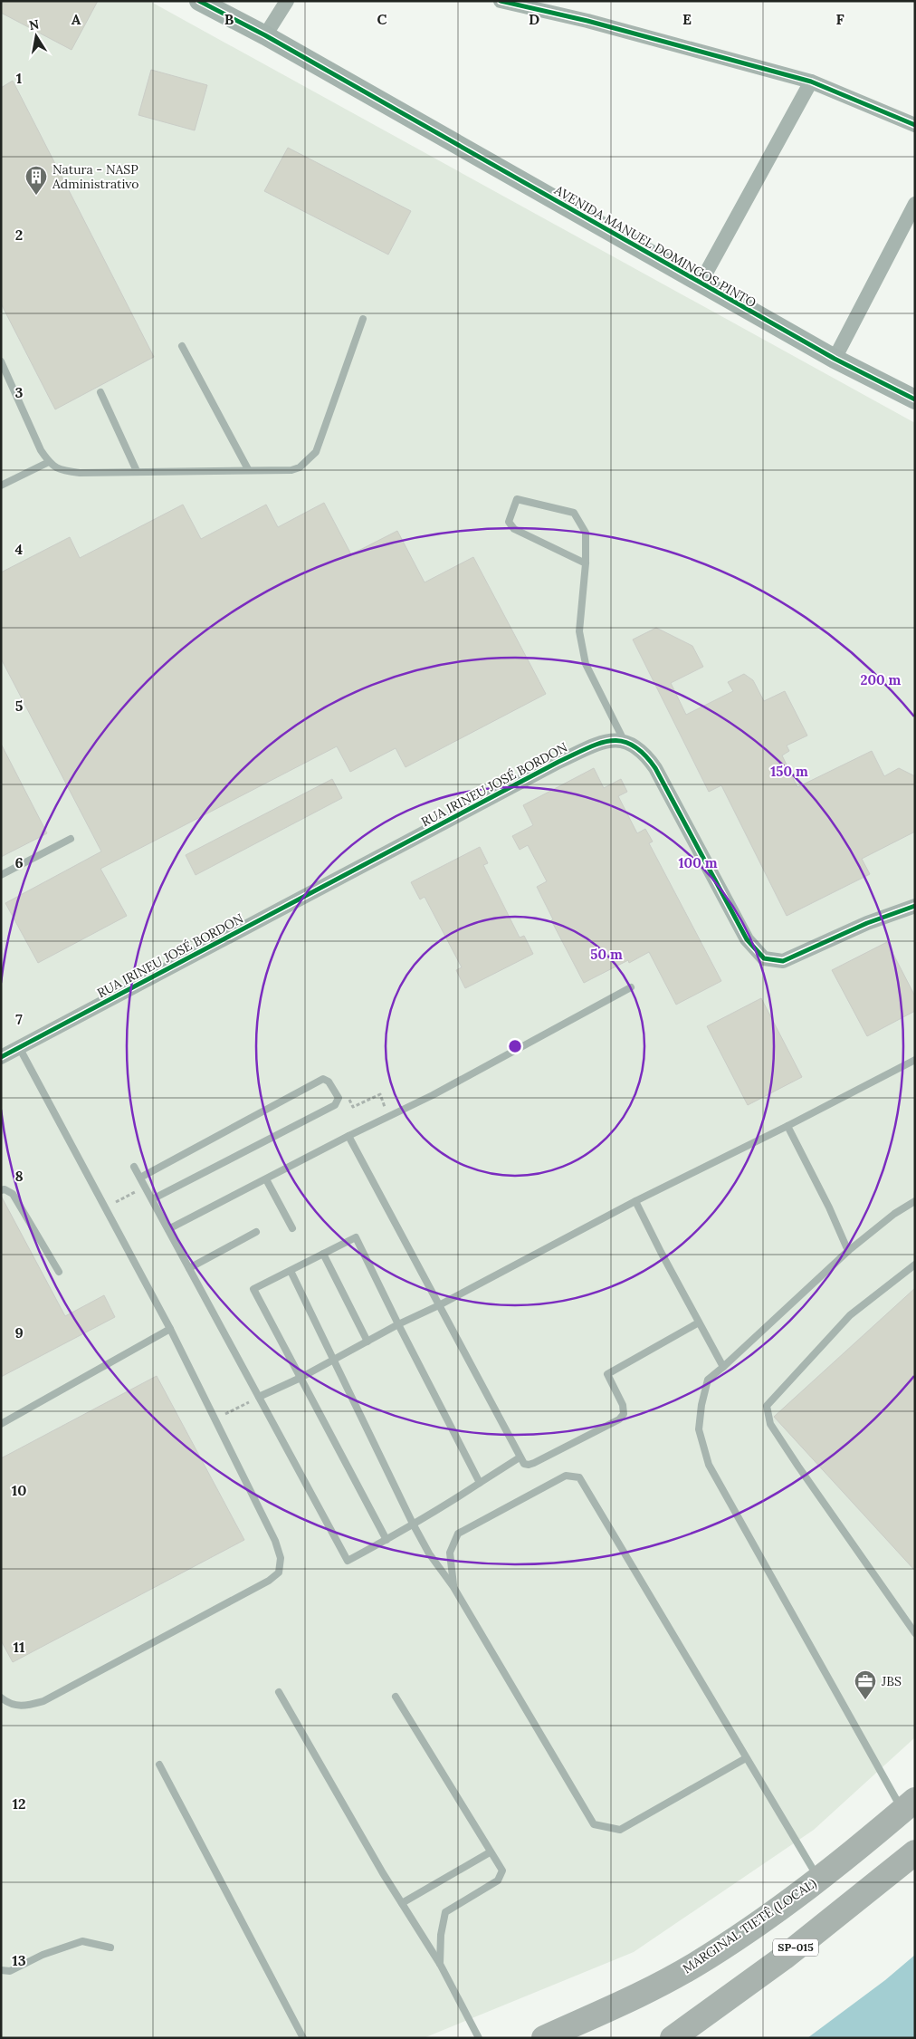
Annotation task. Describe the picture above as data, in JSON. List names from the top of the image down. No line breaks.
{"streets":{"highway":["MARGINAL TIETÊ (LOCAL)","SP-015"],"street":["AVENIDA MANUEL DOMINGOS PINTO","RUA IRINEU JOSÉ BORDON"]},"places":{"building":["Natura - NASP Administrativo"],"office":["JBS"]},"north":"top","grid":{"columns":["A","B","C","D","E","F"],"rows":["1","2","3","4","5","6","7","8","9","10","11","12","13"]},"rings":["200 m","150 m","100 m","50 m"]}
